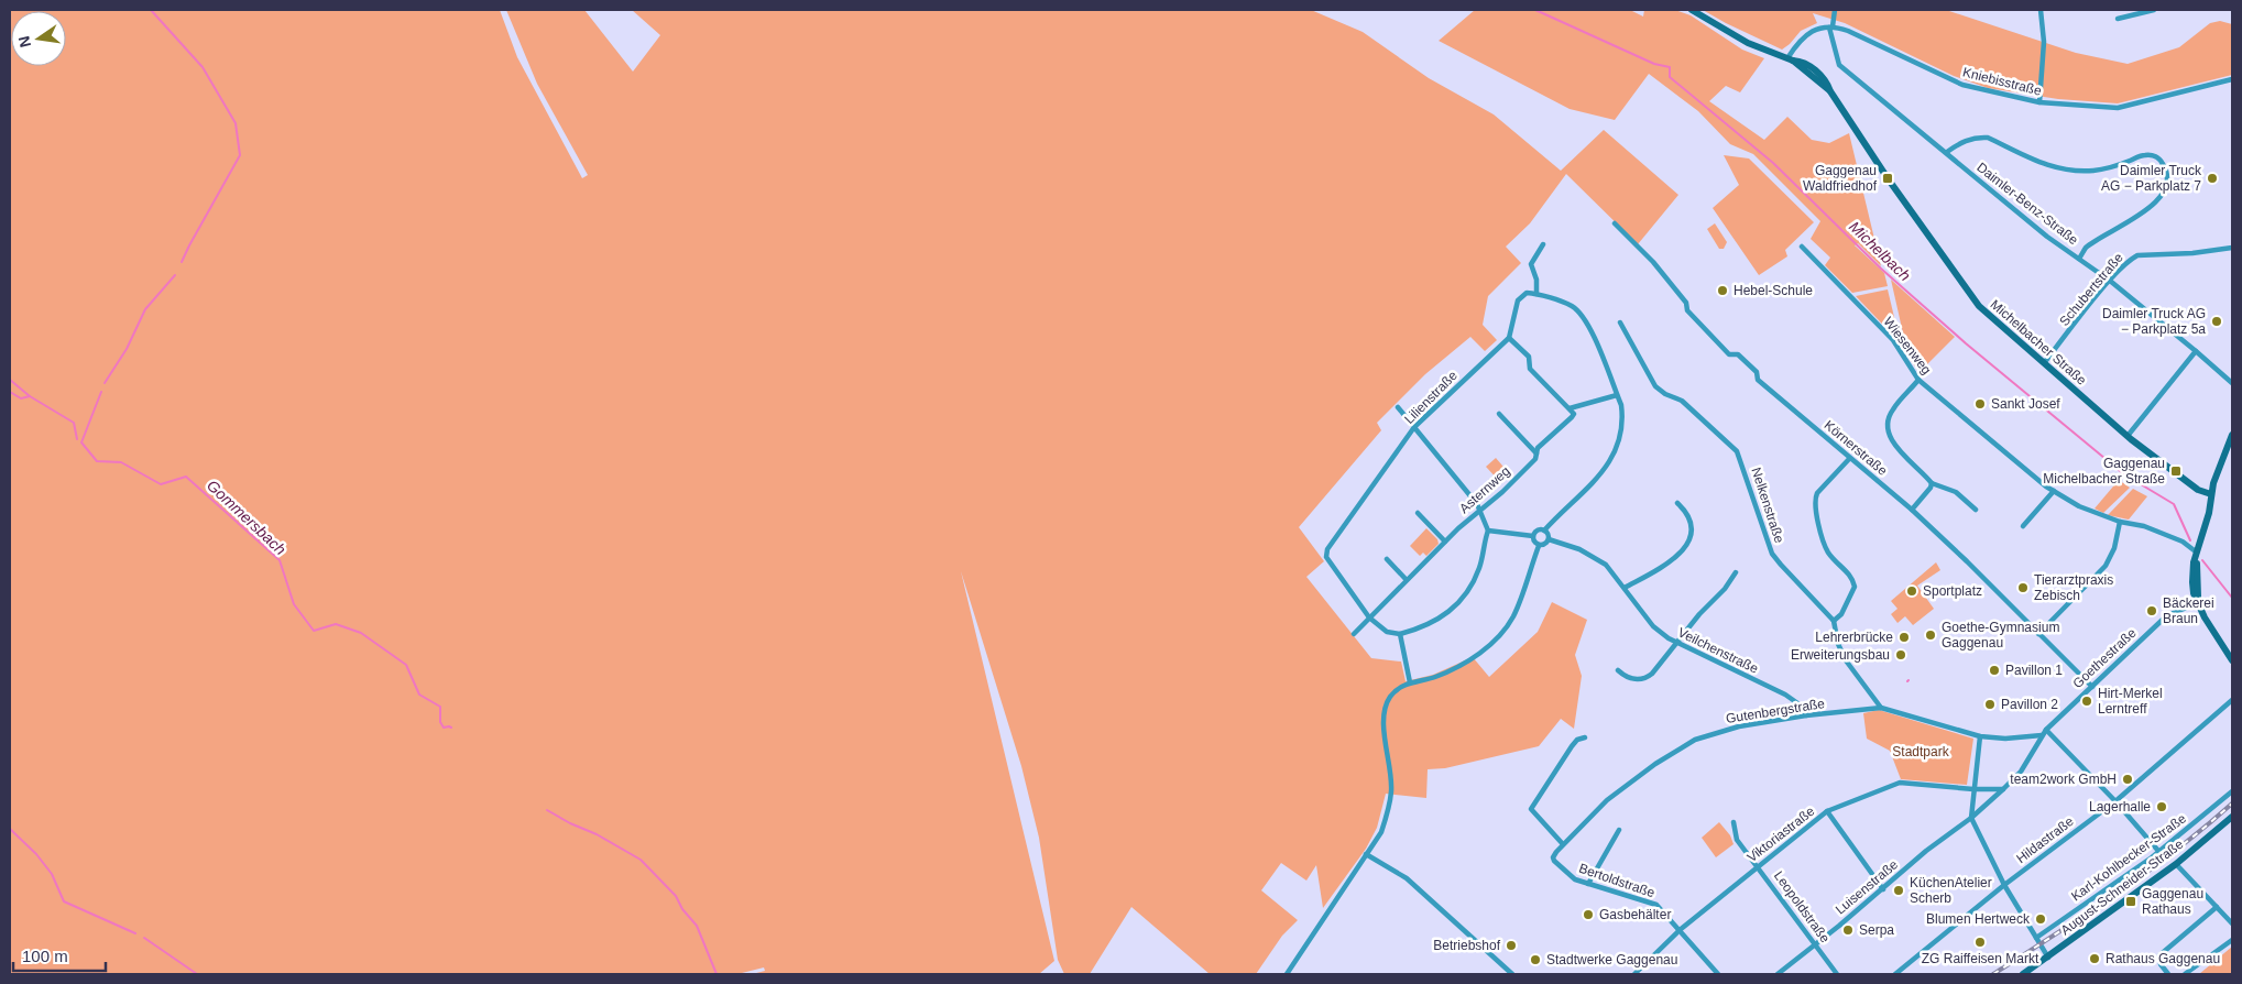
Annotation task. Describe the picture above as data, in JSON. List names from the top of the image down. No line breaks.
{"streets":{"main road":["Michelbacher Straße","August-Schneider-Straße"],"street":["Kniebisstraße","Daimler-Benz-Straße","Schubertstraße","Wiesenweg","Lilienstraße","Körnerstraße","Asternweg","Nelkenstraße","Veilchenstraße","Goethestraße","Gutenbergstraße","Viktoriastraße","Hildastraße","Karl-Kohlbecker-Straße","Bertoldstraße","Luisenstraße","Leopoldstraße"]},"crossings":[["Kniebisstraße","Daimler-Benz-Straße"],["Daimler-Benz-Straße","Schubertstraße"],["Schubertstraße","Michelbacher Straße"],["Lilienstraße","Asternweg"],["Körnerstraße","Goethestraße"],["Veilchenstraße","Gutenbergstraße"],["Goethestraße","Gutenbergstraße"],["Goethestraße","Viktoriastraße"],["Goethestraße","Luisenstraße"],["Gutenbergstraße","Bertoldstraße"],["Viktoriastraße","Bertoldstraße"],["Viktoriastraße","Leopoldstraße"],["Luisenstraße","Leopoldstraße"]],"water":["Michelbach","Gommersbach"],"parks":["Stadtpark"],"places":{"transit":["Gaggenau Waldfriedhof","Gaggenau Michelbacher Straße","Gaggenau Rathaus"],"other":["Daimler Truck AG − Parkplatz 7","Hebel-Schule","Daimler Truck AG − Parkplatz 5a","Sankt Josef","Tierarztpraxis Zebisch","Sportplatz","Bäckerei Braun","Goethe-Gymnasium Gaggenau","Lehrerbrücke","Erweiterungsbau","Pavillon 1","Hirt-Merkel Lerntreff","Pavillon 2","team2work GmbH","Lagerhalle","KüchenAtelier Scherb","Gasbehälter","Blumen Hertweck","Serpa","ZG Raiffeisen Markt","Betriebshof","Rathaus Gaggenau","Stadtwerke Gaggenau"]},"scale_bar":"100 m","north":"left"}
